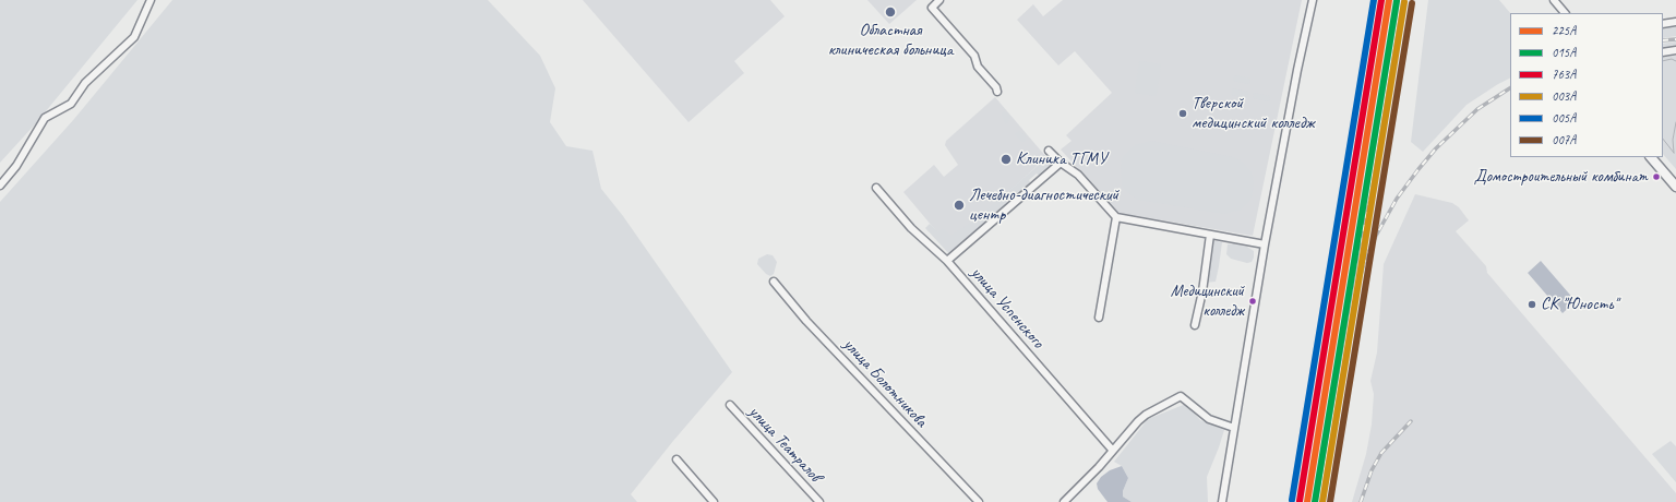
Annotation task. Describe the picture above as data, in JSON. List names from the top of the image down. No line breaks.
{"streets":{"street":["улица Успенского","улица Болотникова","улица Театралов"]},"places":["Областная клиническая больница","Тверской медицинский колледж","Клиника ТГМУ","Домостроительный комбинат","Лечебно-диагностический центр","Медицинский колледж","СК \"Юность\""],"lines":["transit line 225А","transit line 763А","transit line 005А","transit line 015А","transit line 003А","transit line 007А"],"legend":["225А","015А","763А","003А","005А","007А"]}
